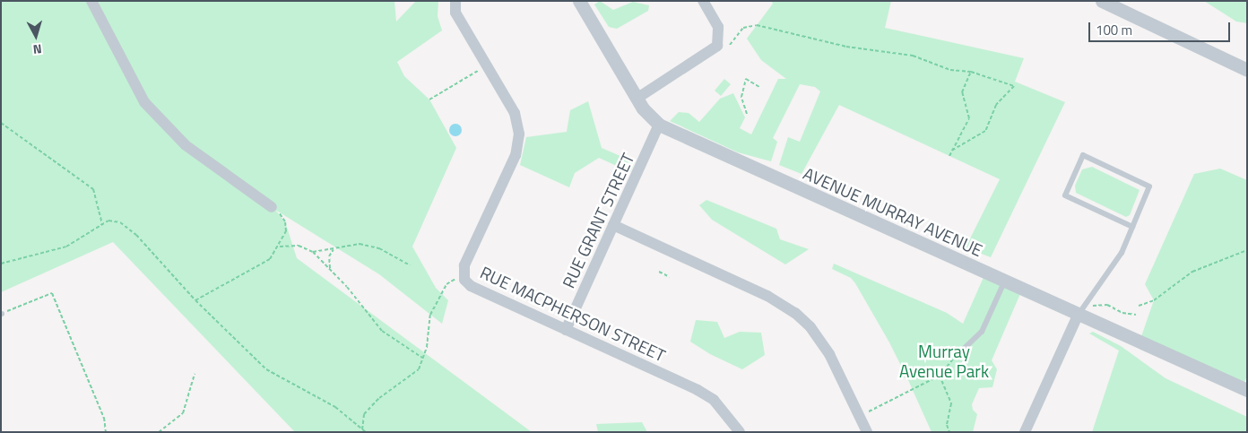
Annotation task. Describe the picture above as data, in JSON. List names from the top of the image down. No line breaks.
{"streets":{"street":["AVENUE MURRAY AVENUE","RUE GRANT STREET","RUE MACPHERSON STREET"]},"crossings":[["AVENUE MURRAY AVENUE","RUE GRANT STREET"],["RUE GRANT STREET","RUE MACPHERSON STREET"]],"parks":["Murray Avenue Park"],"scale_bar":"100 m","north":"bottom"}
